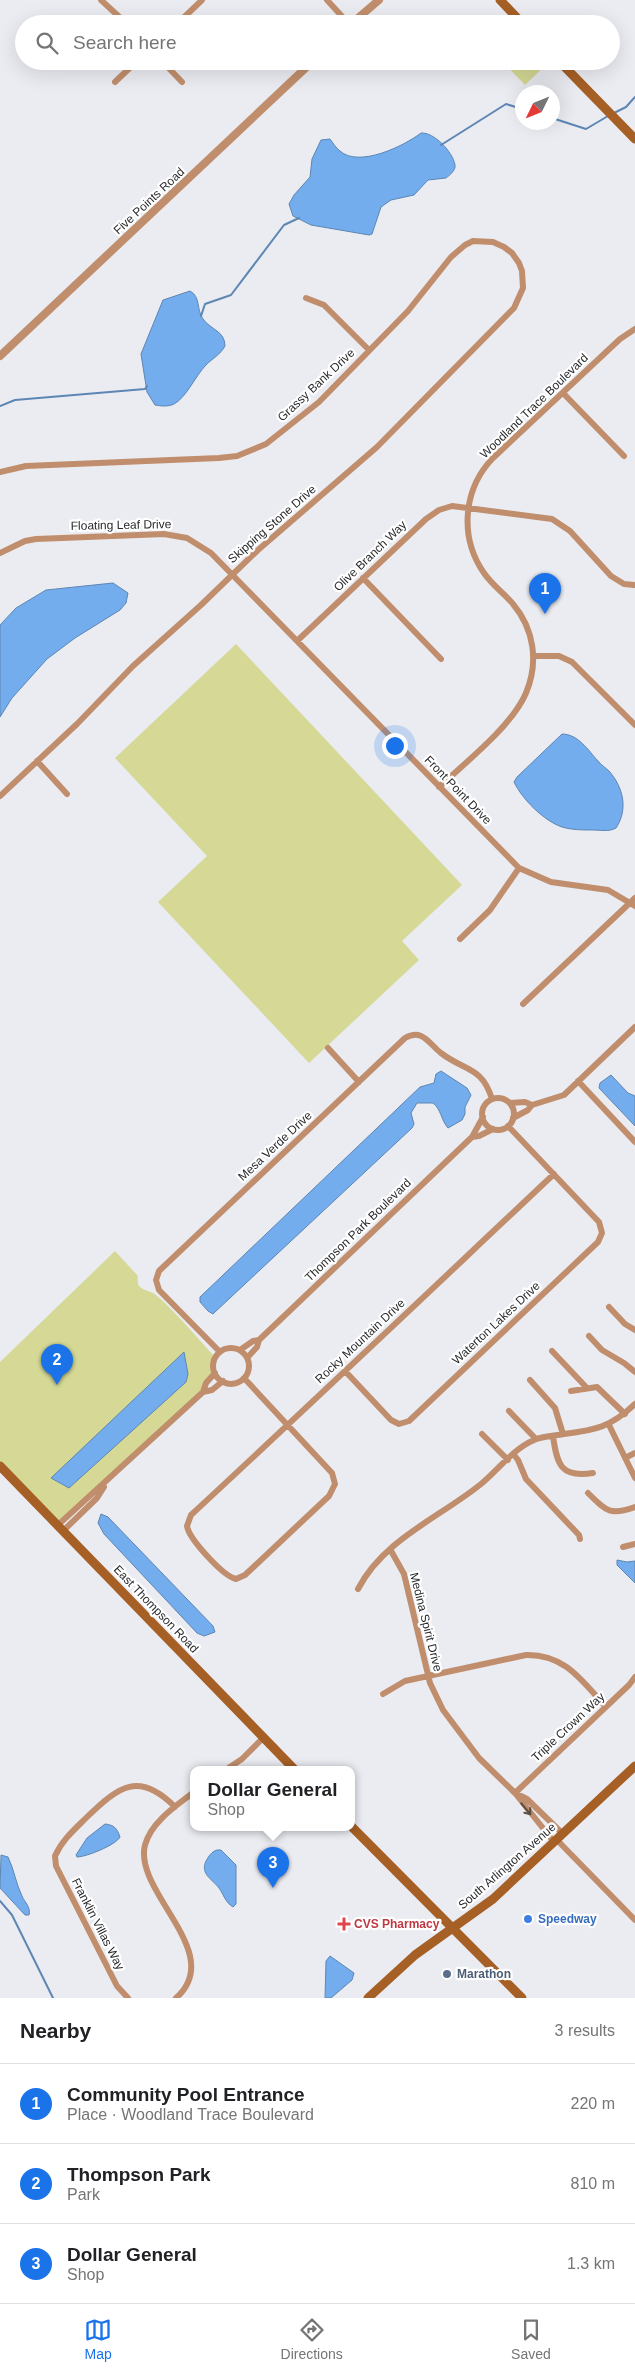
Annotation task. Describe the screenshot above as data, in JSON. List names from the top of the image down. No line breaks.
{"streets":{"main road":["East Thompson Road","South Arlington Avenue"],"street":["Five Points Road","Grassy Bank Drive","Woodland Trace Boulevard","Skipping Stone Drive","Floating Leaf Drive","Olive Branch Way","Front Point Drive","Mesa Verde Drive","Thompson Park Boulevard","Waterton Lakes Drive","Rocky Mountain Drive","Medina Spirit Drive","Triple Crown Way","Franklin Villas Way"]},"crossings":[["Grassy Bank Drive","Skipping Stone Drive"],["Woodland Trace Boulevard","Olive Branch Way"],["Woodland Trace Boulevard","Front Point Drive"],["Skipping Stone Drive","Floating Leaf Drive"],["Skipping Stone Drive","Front Point Drive"],["Floating Leaf Drive","Front Point Drive"],["Olive Branch Way","Front Point Drive"],["Mesa Verde Drive","Thompson Park Boulevard"],["Waterton Lakes Drive","Rocky Mountain Drive"],["Medina Spirit Drive","Triple Crown Way"],["Medina Spirit Drive","South Arlington Avenue"]],"places":{"other":["Speedway","Marathon"],"health":["CVS Pharmacy"]},"north":"bottom left","page":{"search":"Search here","pins":["1","2","3"],"popup":["Dollar General","Shop"],"heading":["Nearby","3 results"],"list":[{"mark":"1","name":"Community Pool Entrance","note":"Place · Woodland Trace Boulevard","value":"220 m"},{"mark":"2","name":"Thompson Park","note":"Park","value":"810 m"},{"mark":"3","name":"Dollar General","note":"Shop","value":"1.3 km"}],"nav":["Map","Directions","Saved"]}}
